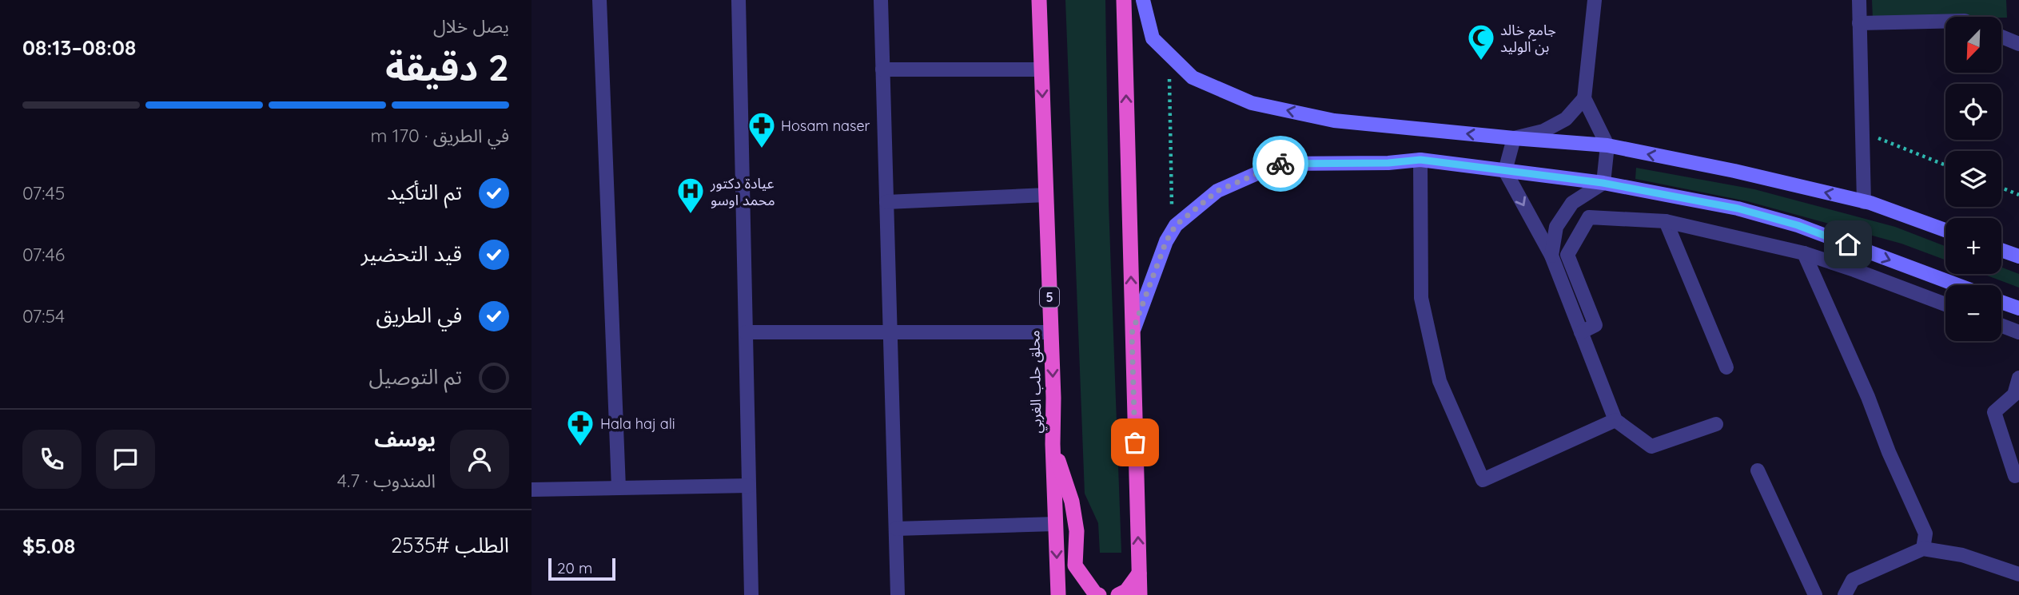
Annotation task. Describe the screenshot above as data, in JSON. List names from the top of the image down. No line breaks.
{"streets":{"highway":["5","محلق حلب الغربي"]},"places":{"mosque":["جامع خالد بن الوليد"],"pharmacy":["Hosam naser","Hala haj ali"],"hospital":["عيادة دكتور محمد اوسو"]},"scale_bar":"20 m","north":"bottom left","page":{"heading":["2 دقيقة","يصل خلال","08:08–08:13"],"panel":["يوسف","المندوب · 4.7","الطلب #2535","$5.08"],"map_buttons":["+","−"],"bar":"في الطريق · 170 m","list":[["تم التأكيد","07:45"],["قيد التحضير","07:46"],["في الطريق","07:54"],"تم التوصيل"],"scale":"20 m"}}
